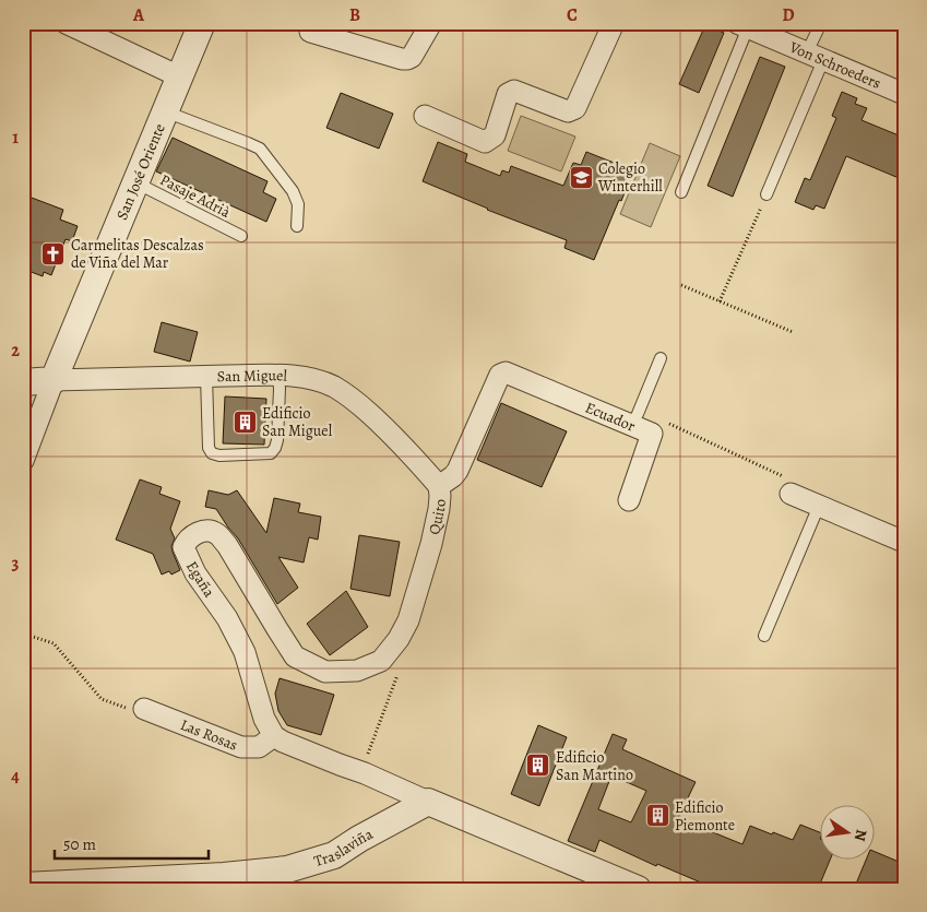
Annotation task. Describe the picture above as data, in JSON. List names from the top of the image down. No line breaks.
{"streets":{"street":["Von Schroeders","San José Oriente","San Miguel","Ecuador","Quito","Egaña","Las Rosas","Traslaviña"],"lane":["Pasaje Adrià"]},"crossings":[["San José Oriente","Pasaje Adrià"],["San José Oriente","San Miguel"],["San Miguel","Quito"],["Ecuador","Quito"],["Quito","Egaña"],["Egaña","Las Rosas"]],"places":{"school or university":["Colegio Winterhill"],"church":["Carmelitas Descalzas de Viña del Mar"],"building":["Edificio San Miguel","Edificio San Martino","Edificio Piemonte"]},"scale_bar":"50 m","north":"right","grid":{"columns":["A","B","C","D"],"rows":["1","2","3","4"]}}
